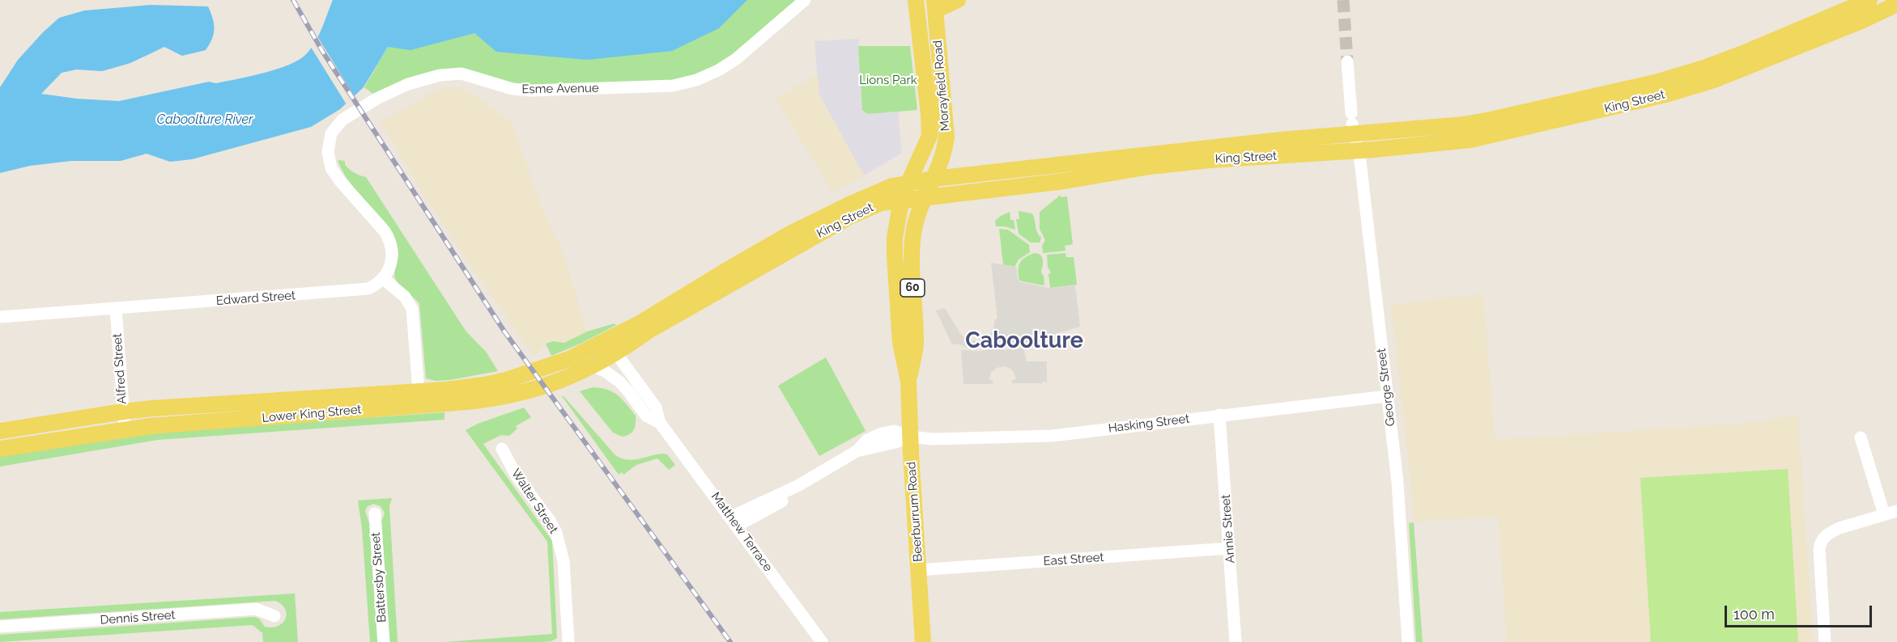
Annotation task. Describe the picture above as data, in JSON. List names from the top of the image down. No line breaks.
{"streets":{"main road":["Morayfield Road","King Street","60","Lower King Street","Beerburrum Road"],"street":["Esme Avenue","Edward Street","Alfred Street","George Street","Hasking Street","Walter Street","Annie Street","Matthew Terrace","East Street","Battersby Street","Dennis Street"]},"crossings":[["Morayfield Road","King Street"],["Morayfield Road","Beerburrum Road"],["Esme Avenue","Edward Street"],["King Street","George Street"],["King Street","Lower King Street"],["King Street","Beerburrum Road"],["King Street","Matthew Terrace"],["Edward Street","Alfred Street"],["Alfred Street","Lower King Street"],["George Street","Hasking Street"],["Lower King Street","Matthew Terrace"],["Hasking Street","Beerburrum Road"],["Hasking Street","Annie Street"],["Beerburrum Road","East Street"],["Annie Street","East Street"]],"districts":["Caboolture"],"water":["Caboolture River"],"parks":["Lions Park"],"scale_bar":"100 m"}
